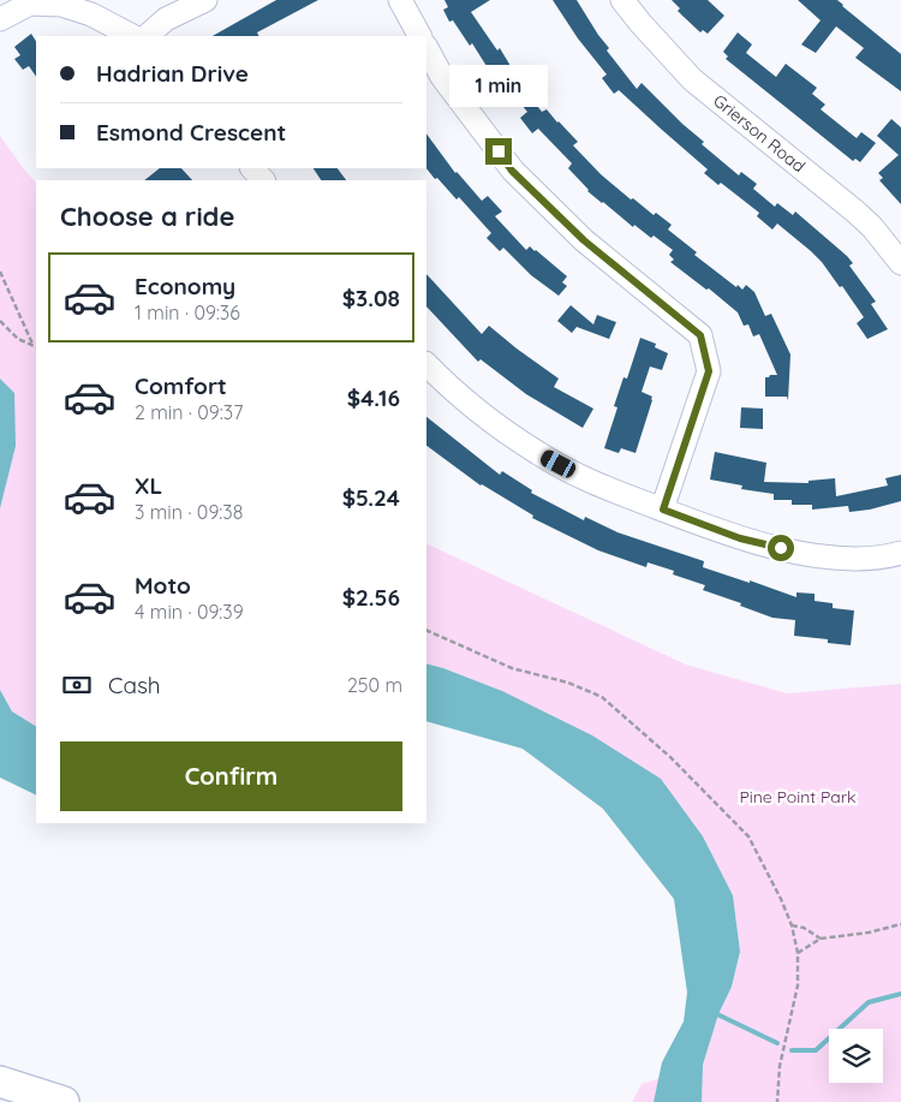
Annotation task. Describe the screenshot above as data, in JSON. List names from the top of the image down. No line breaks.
{"streets":{"street":["Grierson Road"]},"parks":["Pine Point Park"],"page":{"banner":["Hadrian Drive","Esmond Crescent"],"bubble":"1 min","heading":"Choose a ride","list":[{"name":"Economy","note":"1 min · 09:36","value":"$3.08"},{"name":"Comfort","note":"2 min · 09:37","value":"$4.16"},{"name":"XL","note":"3 min · 09:38","value":"$5.24"},{"name":"Moto","note":"4 min · 09:39","value":"$2.56"}],"pay":["Cash","250 m"],"buttons":"Confirm"}}
